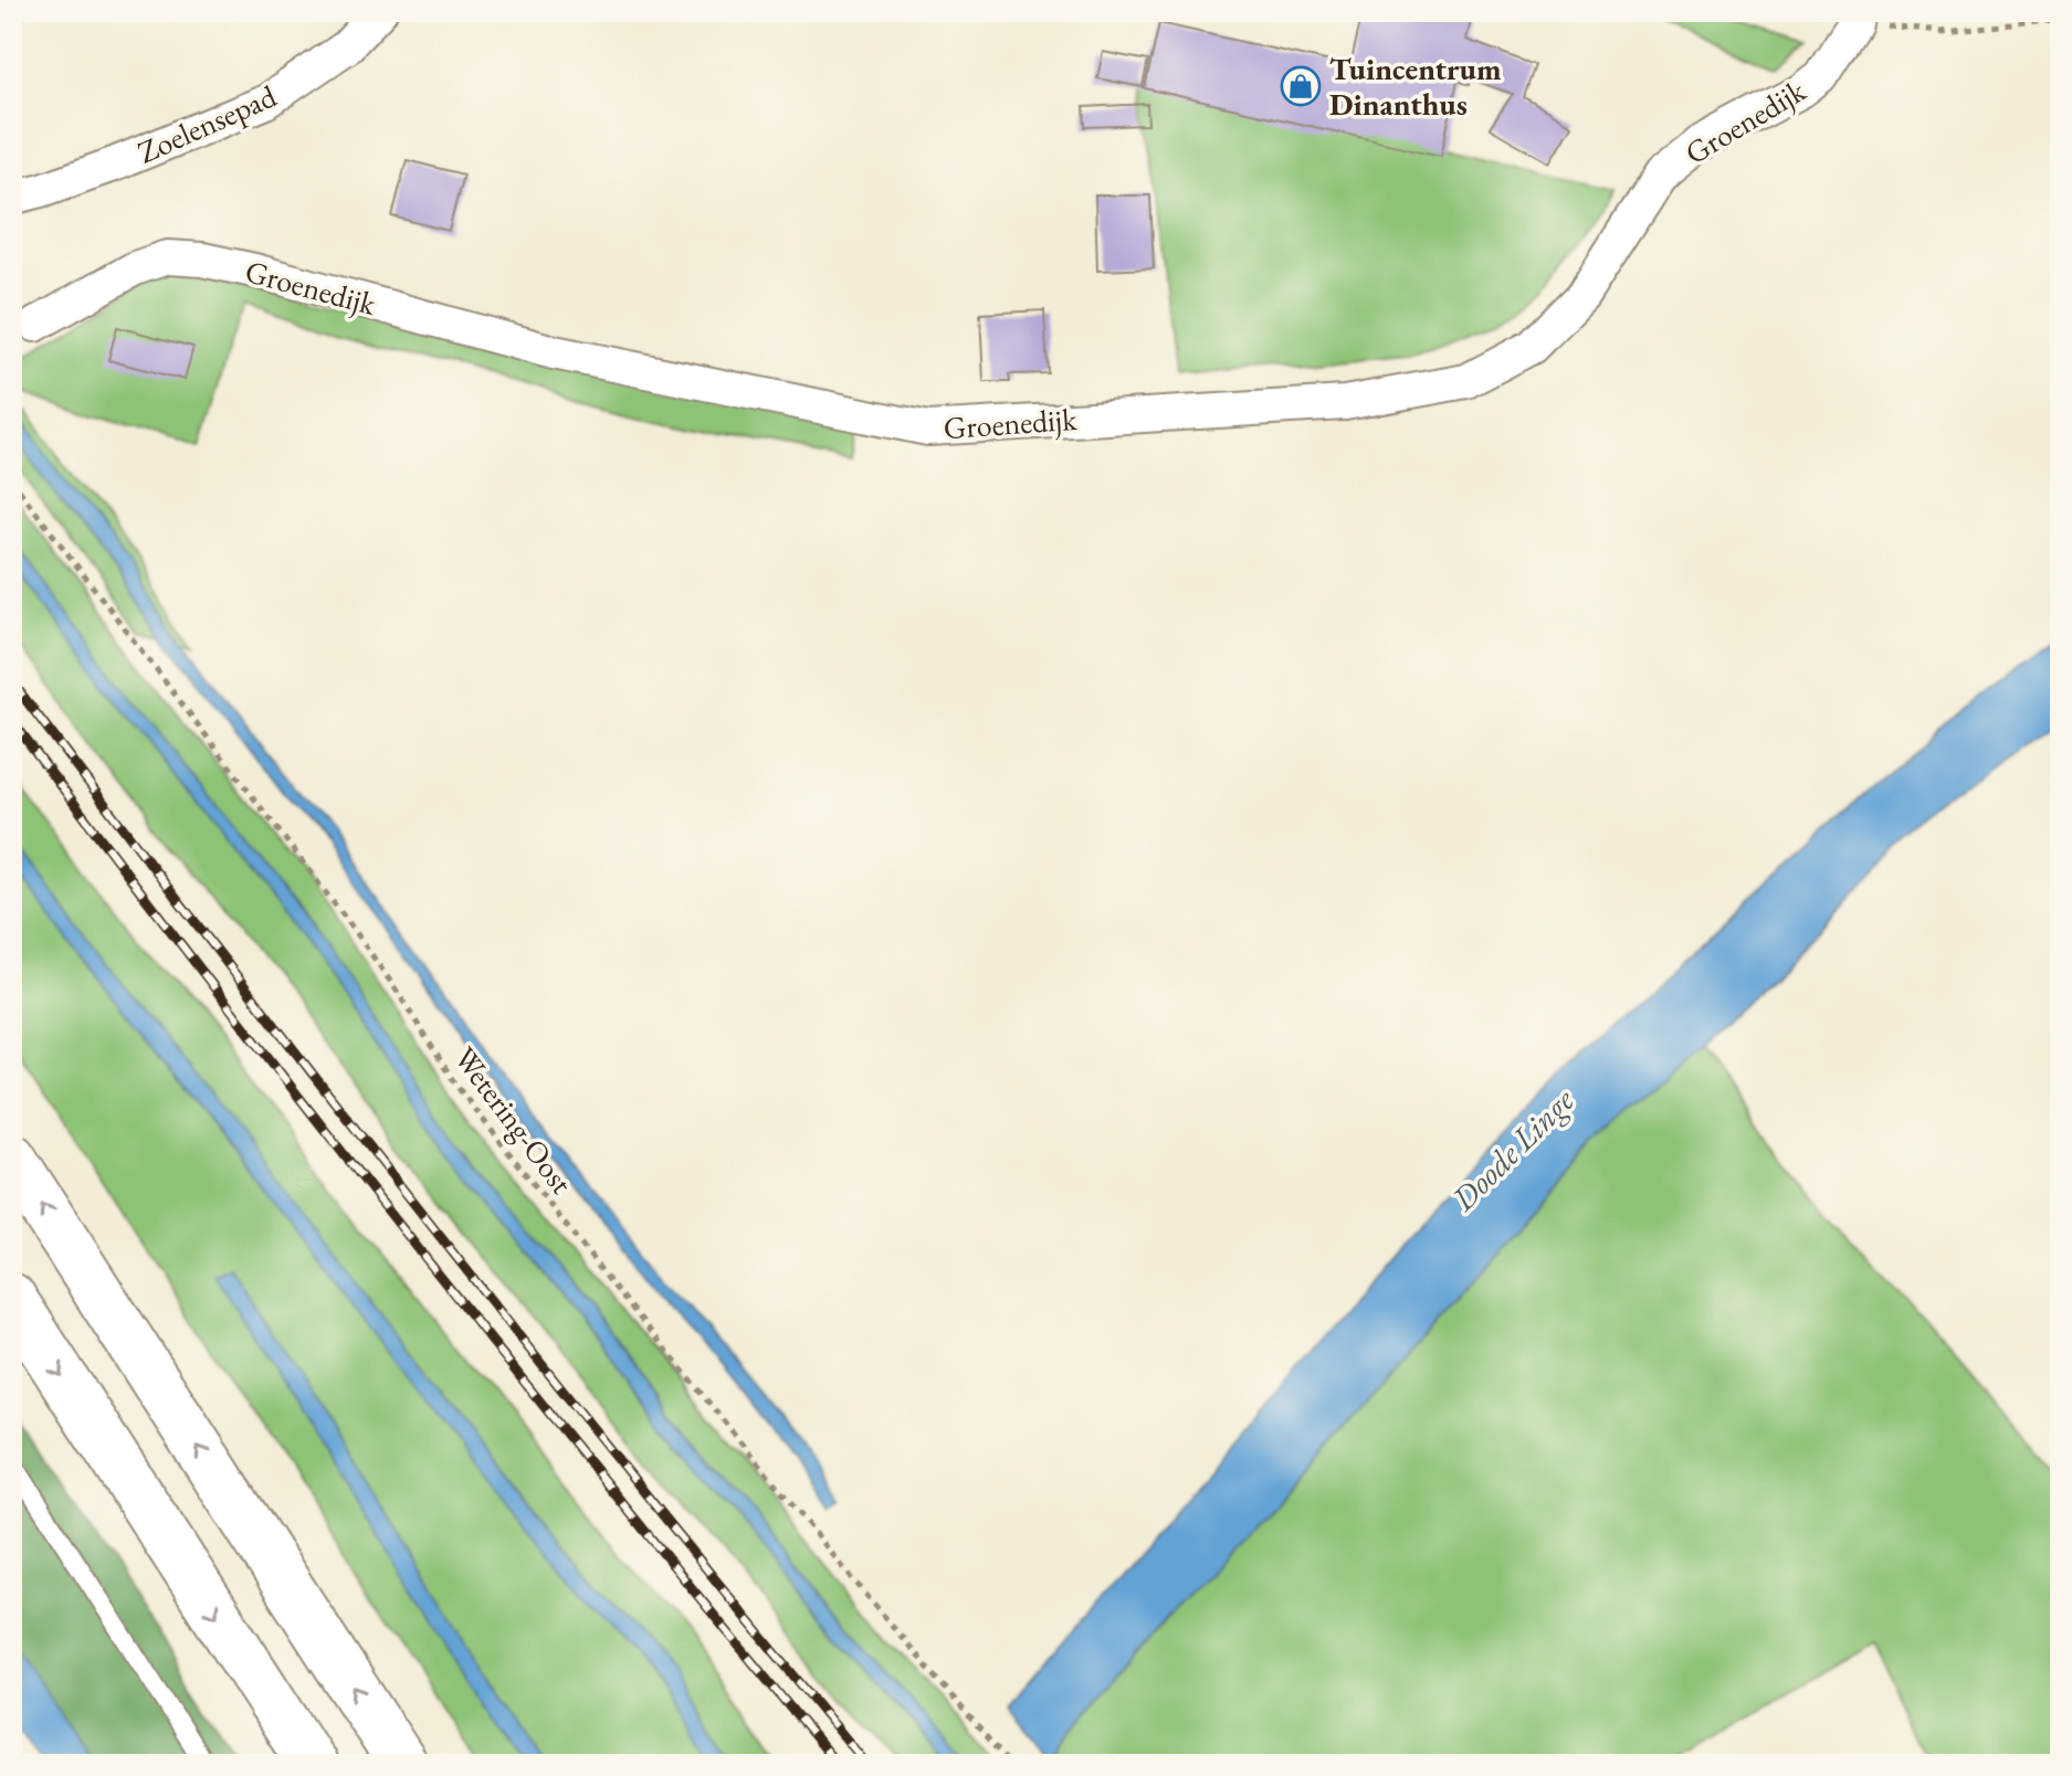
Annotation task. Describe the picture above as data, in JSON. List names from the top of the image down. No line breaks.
{"streets":{"street":["Groenedijk","Zoelensepad"],"path":["Wetering-Oost"]},"water":["Doode Linge"],"places":{"shop":["Tuincentrum Dinanthus"]}}
